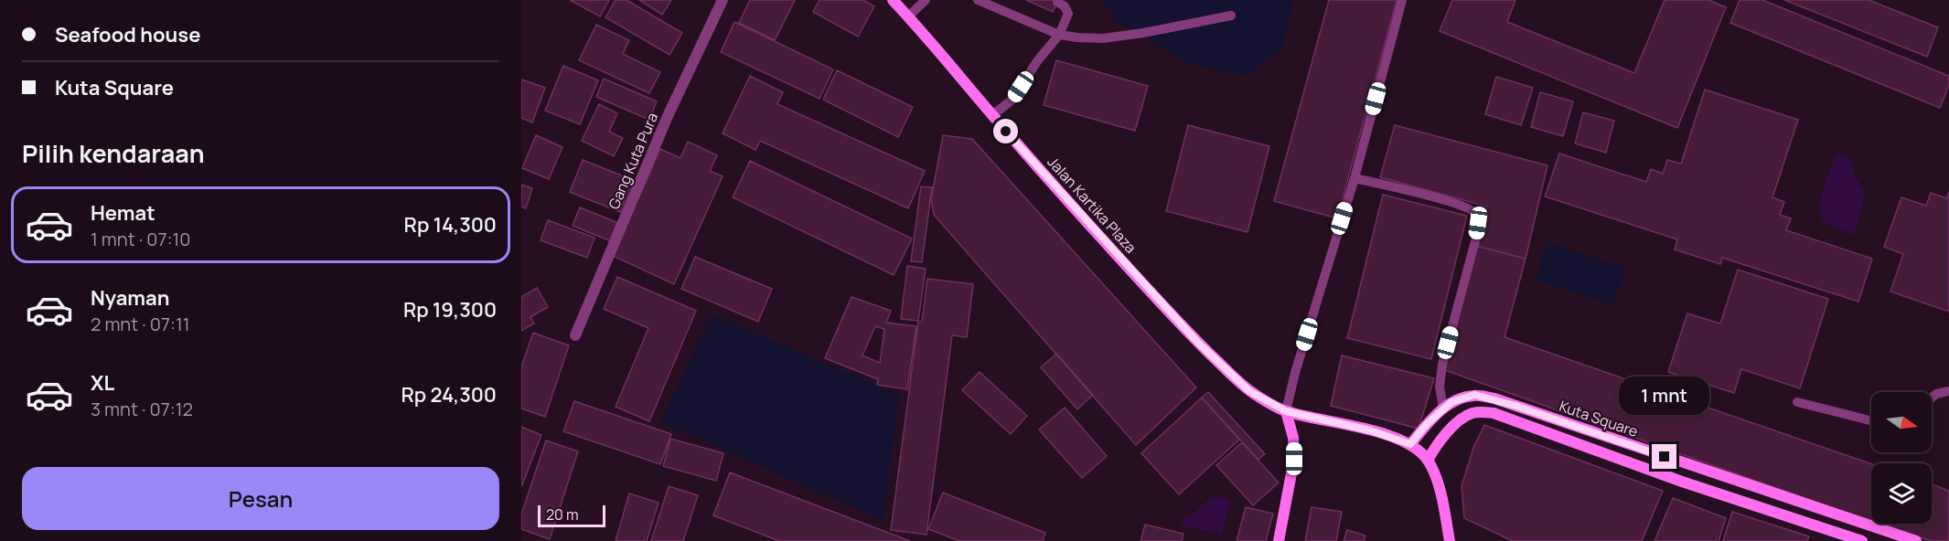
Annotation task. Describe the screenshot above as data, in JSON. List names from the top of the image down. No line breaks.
{"streets":{"main road":["Jalan Kartika Plaza","Kuta Square"],"street":["Gang Kuta Pura"]},"crossings":[["Jalan Kartika Plaza","Kuta Square"]],"scale_bar":"20 m","north":"right","page":{"banner":["Seafood house","Kuta Square"],"heading":"Pilih kendaraan","list":[{"name":"Hemat","note":"1 mnt · 07:10","value":"Rp 14,300"},{"name":"Nyaman","note":"2 mnt · 07:11","value":"Rp 19,300"},{"name":"XL","note":"3 mnt · 07:12","value":"Rp 24,300"}],"bubble":"1 mnt","buttons":"Pesan","scale":"20 m"}}
